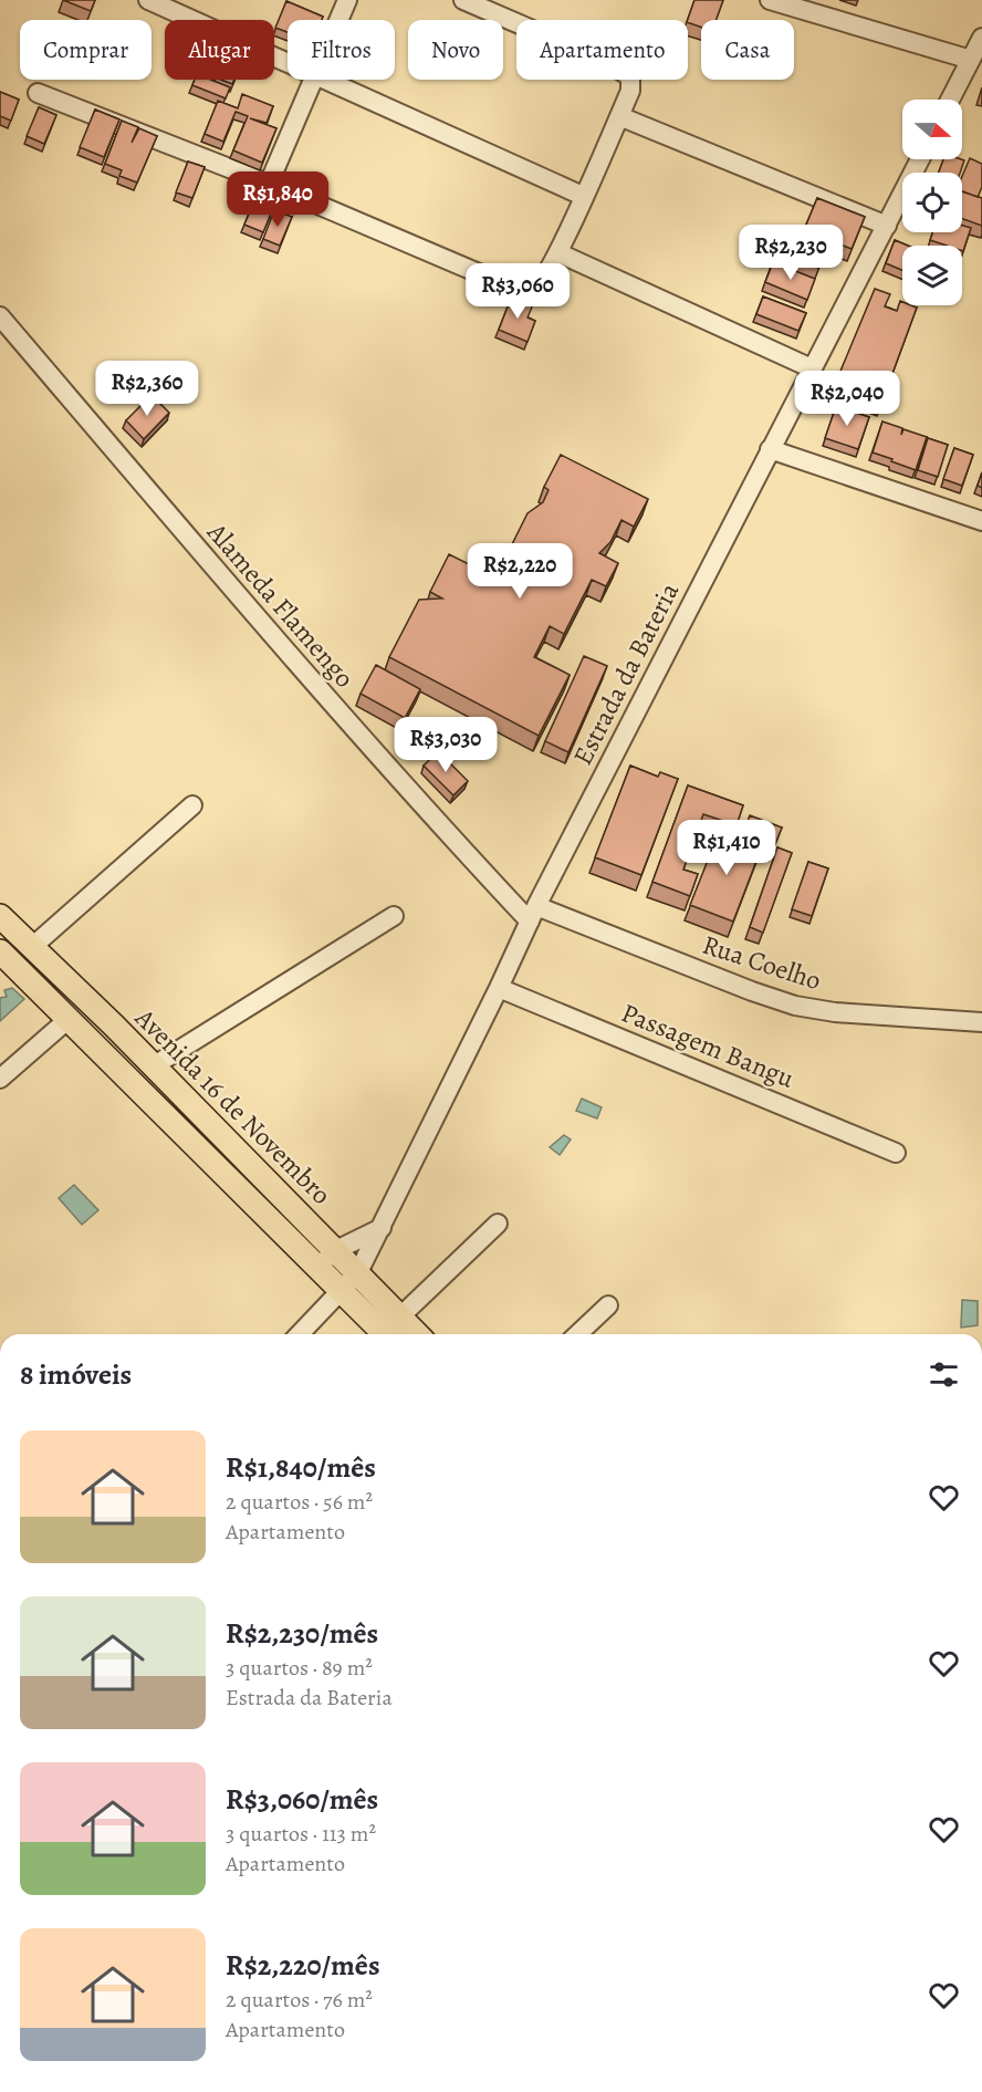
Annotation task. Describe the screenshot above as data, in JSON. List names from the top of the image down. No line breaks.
{"streets":{"main road":["Avenida 16 de Novembro"],"street":["Alameda Flamengo","Estrada da Bateria","Rua Coelho","Passagem Bangu"]},"crossings":[["Alameda Flamengo","Estrada da Bateria"],["Alameda Flamengo","Rua Coelho"],["Estrada da Bateria","Rua Coelho"],["Estrada da Bateria","Passagem Bangu"],["Estrada da Bateria","Avenida 16 de Novembro"]],"north":"right","page":{"chip":["Comprar","Alugar","Filtros","Novo","Apartamento","Casa"],"price":["R$1,840","R$2,230","R$3,060","R$2,360","R$2,040","R$2,220","R$3,030","R$1,410"],"heading":"8 imóveis","list":[{"name":"R$1,840/mês","note":"2 quartos · 56 m² · Apartamento"},{"name":"R$2,230/mês","note":"3 quartos · 89 m² · Estrada da Bateria"},{"name":"R$3,060/mês","note":"3 quartos · 113 m² · Apartamento"},{"name":"R$2,220/mês","note":"2 quartos · 76 m² · Apartamento"}]}}
